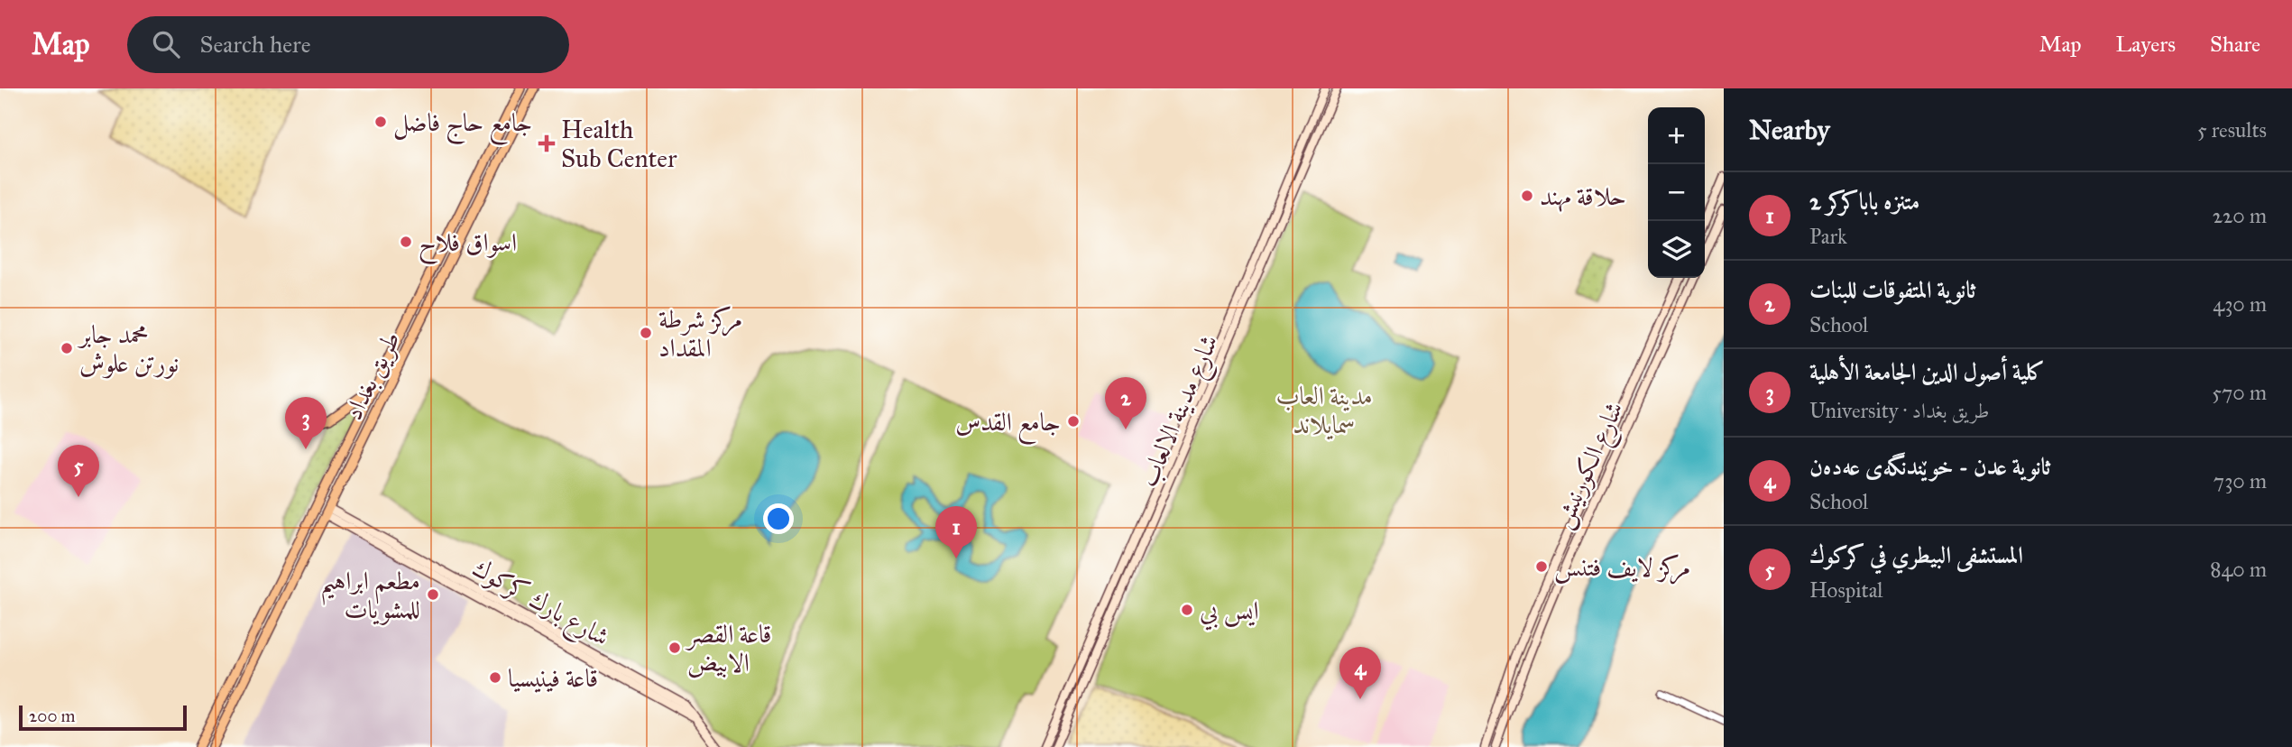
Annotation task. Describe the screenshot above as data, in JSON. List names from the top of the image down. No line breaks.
{"streets":{"main road":["طريق بغداد","شارع مدينة الالعاب","شارع الكورنيش"]},"parks":["مدينة العاب سمايلاند"],"places":{"other":["جامع حاج فاضل","حلاقة مهند","اسواق فلاح","مركز شرطة المقداد","محمد جابر نورتن علوش","جامع القدس","مركز لايف فتنس","مطعم ابراهيم للمشويات","ايس بي","قاعة القصر الابيض","قاعة فينيسيا"],"health":["Health Sub Center"]},"scale_bar":"200 m","page":{"header":"Map","search":"Search here","nav":["Map","Layers","Share"],"heading":["Nearby","5 results"],"map_buttons":["+","−"],"list":[{"mark":"1","name":"متنزه باباكركر 2","note":"Park","value":"220 m"},{"mark":"2","name":"ثانوية المتفوقات للبنات","note":"School","value":"430 m"},{"mark":"3","name":"كلية أصول الدين الجامعة الأهلية","note":"University · طريق بغداد","value":"570 m"},{"mark":"4","name":"ثانوية عدن - خوێندنگەی عەدەن","note":"School","value":"730 m"},{"mark":"5","name":"المستشفى البيطري في كركوك","note":"Hospital","value":"840 m"}],"pins":["2","3","5","1","4"],"scale":"200 m"}}
